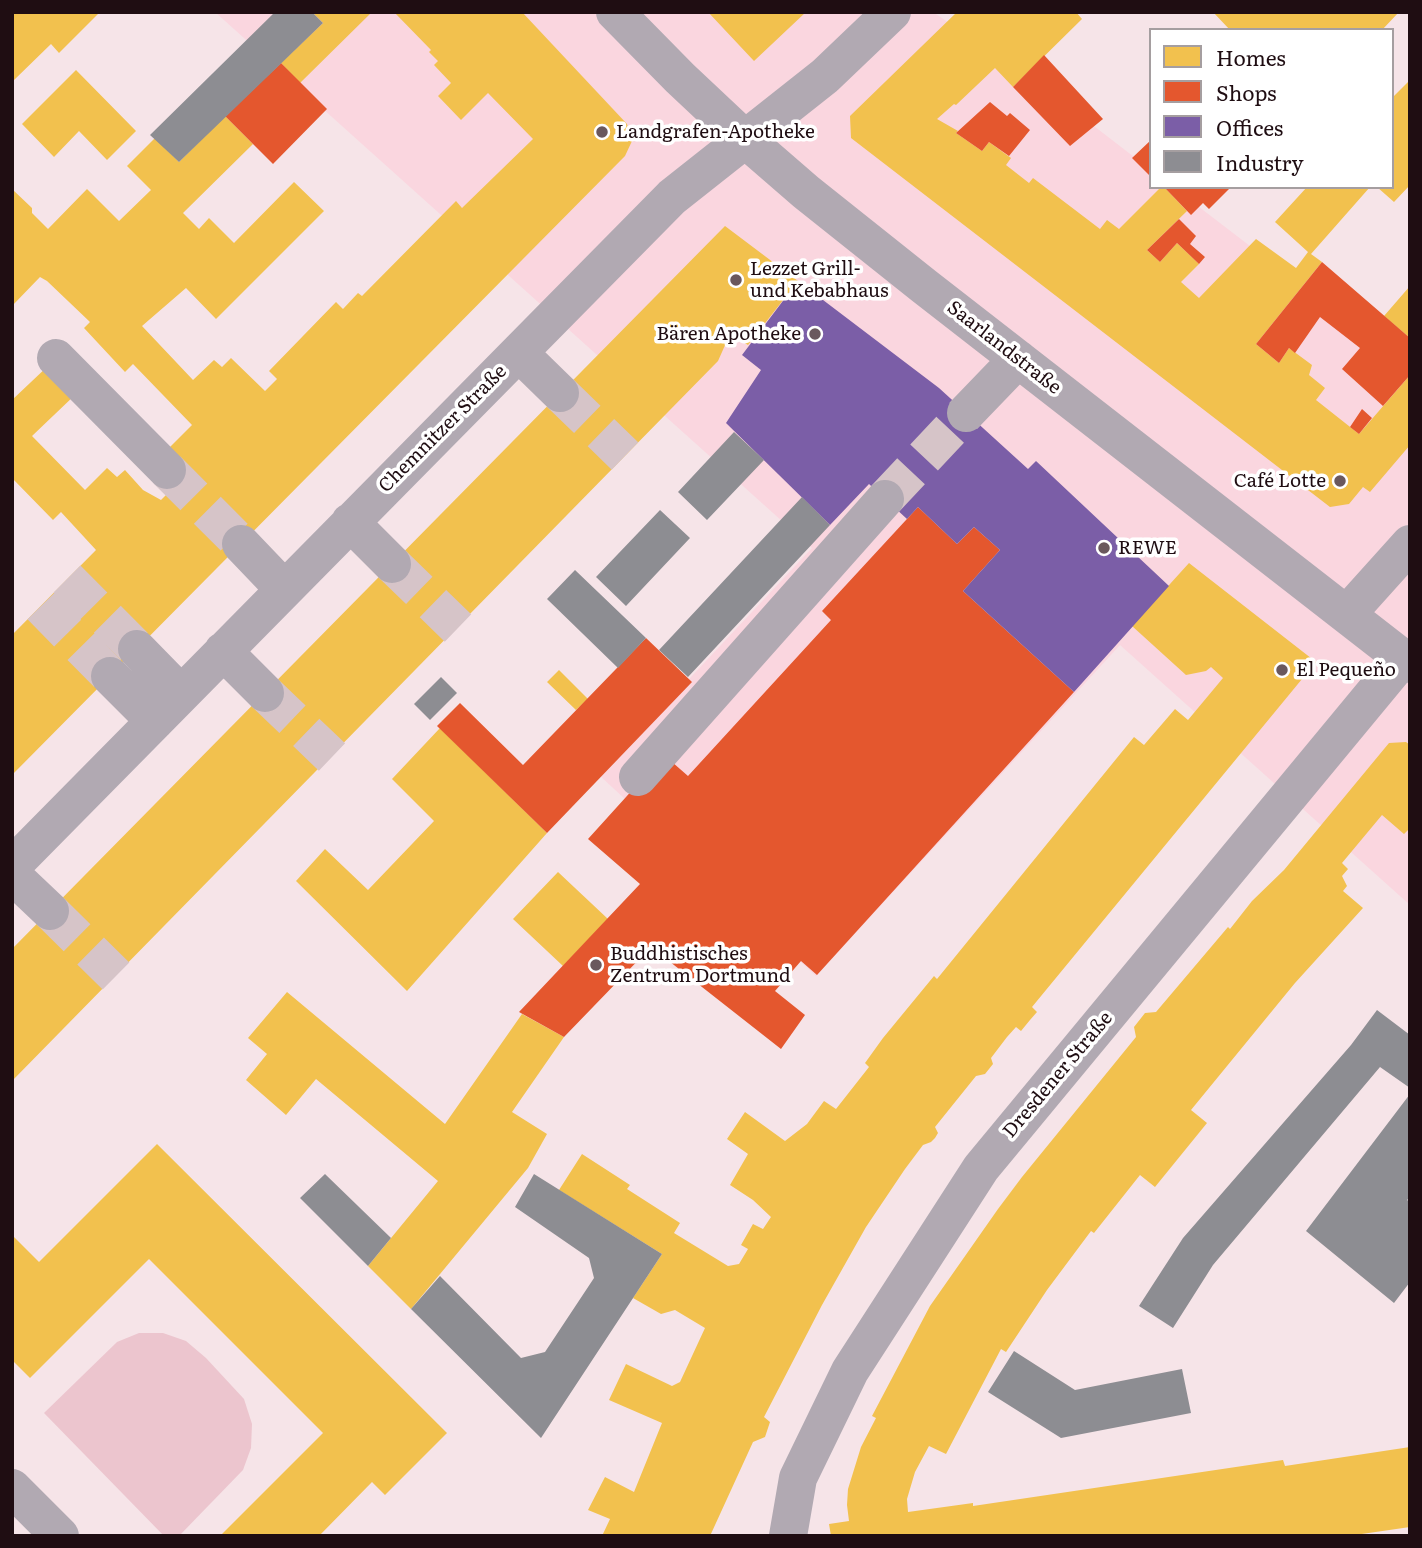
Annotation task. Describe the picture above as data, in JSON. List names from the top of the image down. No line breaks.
{"streets":{"street":["Saarlandstraße","Chemnitzer Straße","Dresdener Straße"]},"crossings":[["Saarlandstraße","Chemnitzer Straße"],["Saarlandstraße","Dresdener Straße"]],"places":["Landgrafen-Apotheke","Lezzet Grill- und Kebabhaus","Bären Apotheke","Café Lotte","REWE","El Pequeño","Buddhistisches Zentrum Dortmund"],"legend":["Homes","Shops","Offices","Industry"]}
